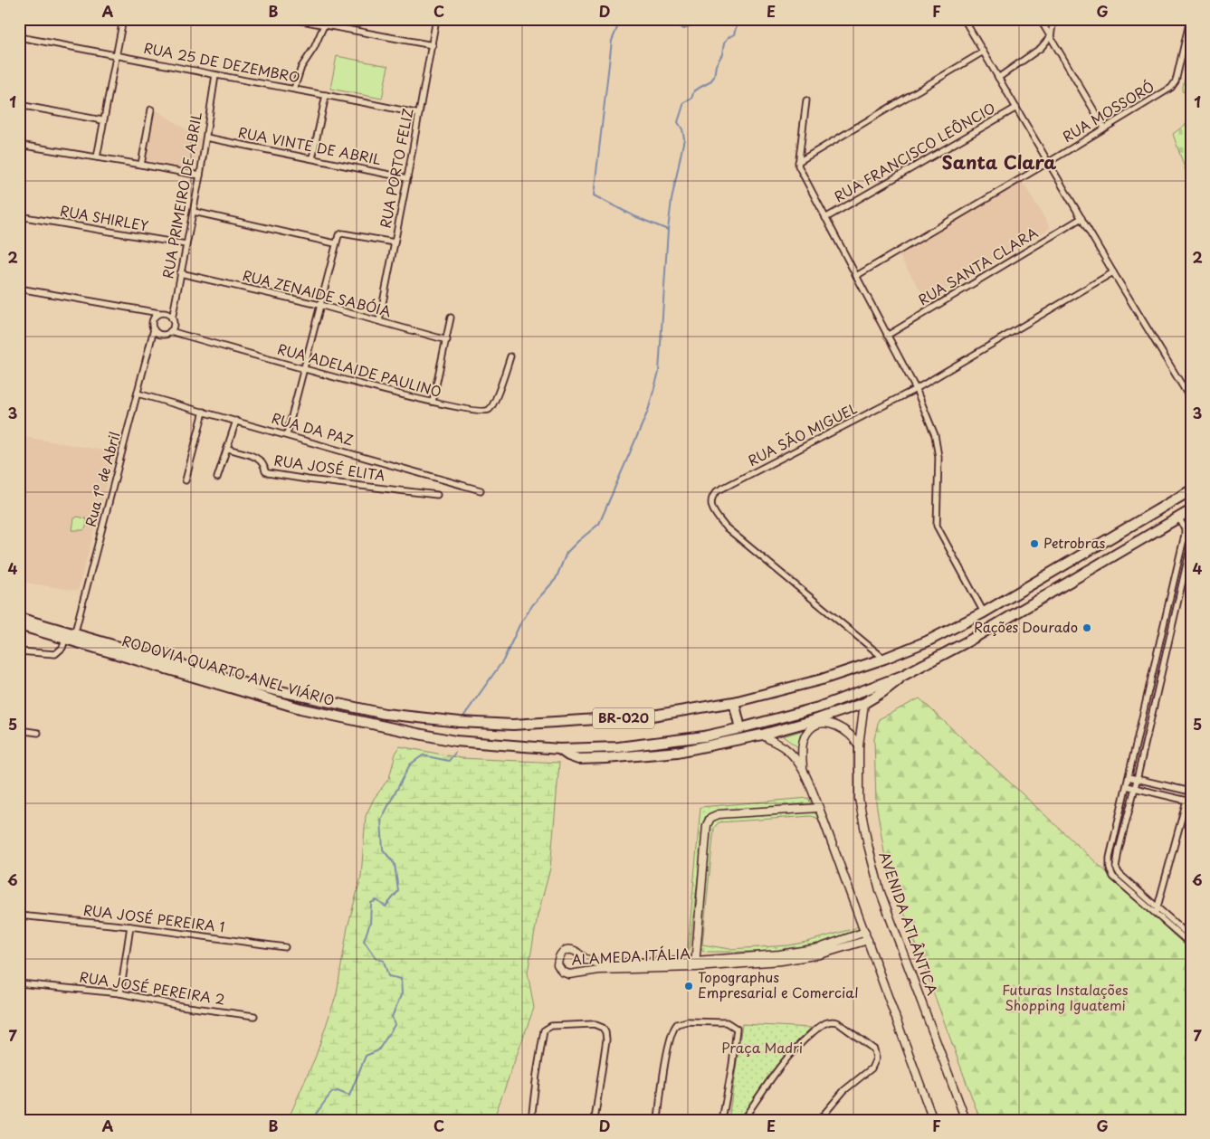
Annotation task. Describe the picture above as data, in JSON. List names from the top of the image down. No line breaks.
{"streets":{"highway":["RODOVIA QUARTO ANEL VIÁRIO","BR-020"],"street":["RUA 25 DE DEZEMBRO","RUA MOSSORÓ","RUA VINTE DE ABRIL","RUA FRANCISCO LEÔNCIO","RUA PORTO FELIZ","RUA PRIMEIRO DE ABRIL","RUA SHIRLEY","RUA SANTA CLARA","RUA ZENAIDE SABÓIA","RUA ADELAIDE PAULINO","RUA DA PAZ","RUA SÃO MIGUEL","RUA JOSÉ ELITA","Rua 1º de Abril","RUA JOSÉ PEREIRA 1","AVENIDA ATLÂNTICA","ALAMEDA ITÁLIA","RUA JOSÉ PEREIRA 2"]},"crossings":[["RUA 25 DE DEZEMBRO","RUA PORTO FELIZ"],["RUA 25 DE DEZEMBRO","RUA PRIMEIRO DE ABRIL"],["RUA VINTE DE ABRIL","RUA PORTO FELIZ"],["RUA VINTE DE ABRIL","RUA PRIMEIRO DE ABRIL"],["RUA PORTO FELIZ","RUA ZENAIDE SABÓIA"],["RUA PRIMEIRO DE ABRIL","RUA SHIRLEY"],["RUA PRIMEIRO DE ABRIL","RUA ZENAIDE SABÓIA"],["RUA PRIMEIRO DE ABRIL","RUA ADELAIDE PAULINO"],["RUA PRIMEIRO DE ABRIL","Rua 1º de Abril"],["RUA ADELAIDE PAULINO","Rua 1º de Abril"],["RUA DA PAZ","Rua 1º de Abril"],["RUA SÃO MIGUEL","RODOVIA QUARTO ANEL VIÁRIO"],["Rua 1º de Abril","RODOVIA QUARTO ANEL VIÁRIO"]],"districts":["Santa Clara"],"parks":["Futuras Instalações Shopping Iguatemi","Praça Madri"],"places":["Petrobras","Rações Dourado","Topographus Empresarial e Comercial"],"grid":{"columns":["A","B","C","D","E","F","G"],"rows":["1","2","3","4","5","6","7"]}}
